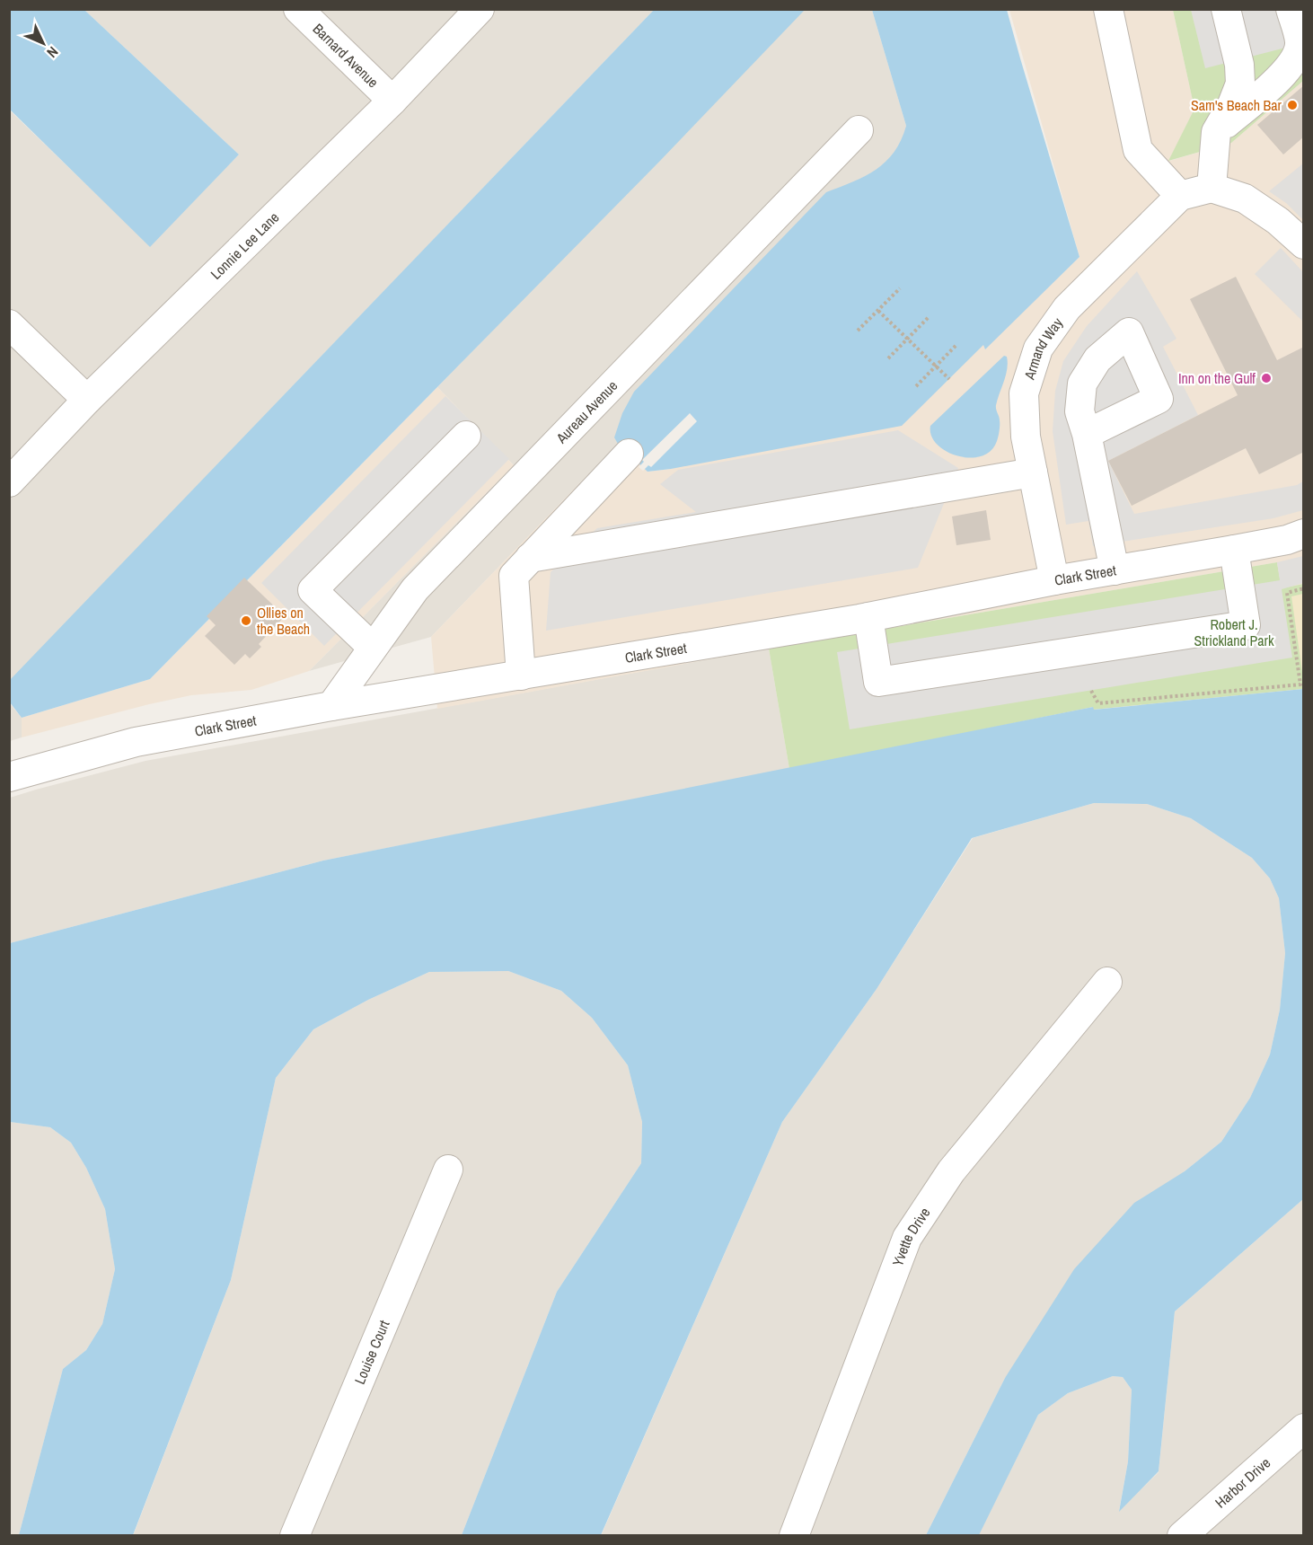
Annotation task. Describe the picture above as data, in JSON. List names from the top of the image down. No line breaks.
{"streets":{"street":["Barnard Avenue","Lonnie Lee Lane","Armand Way","Aureau Avenue","Clark Street","Yvette Drive","Louise Court","Harbor Drive"]},"crossings":[["Barnard Avenue","Lonnie Lee Lane"],["Armand Way","Clark Street"],["Aureau Avenue","Clark Street"]],"parks":["Robert J. Strickland Park"],"places":["Sam's Beach Bar","Inn on the Gulf","Ollies on the Beach"],"north":"bottom right"}
